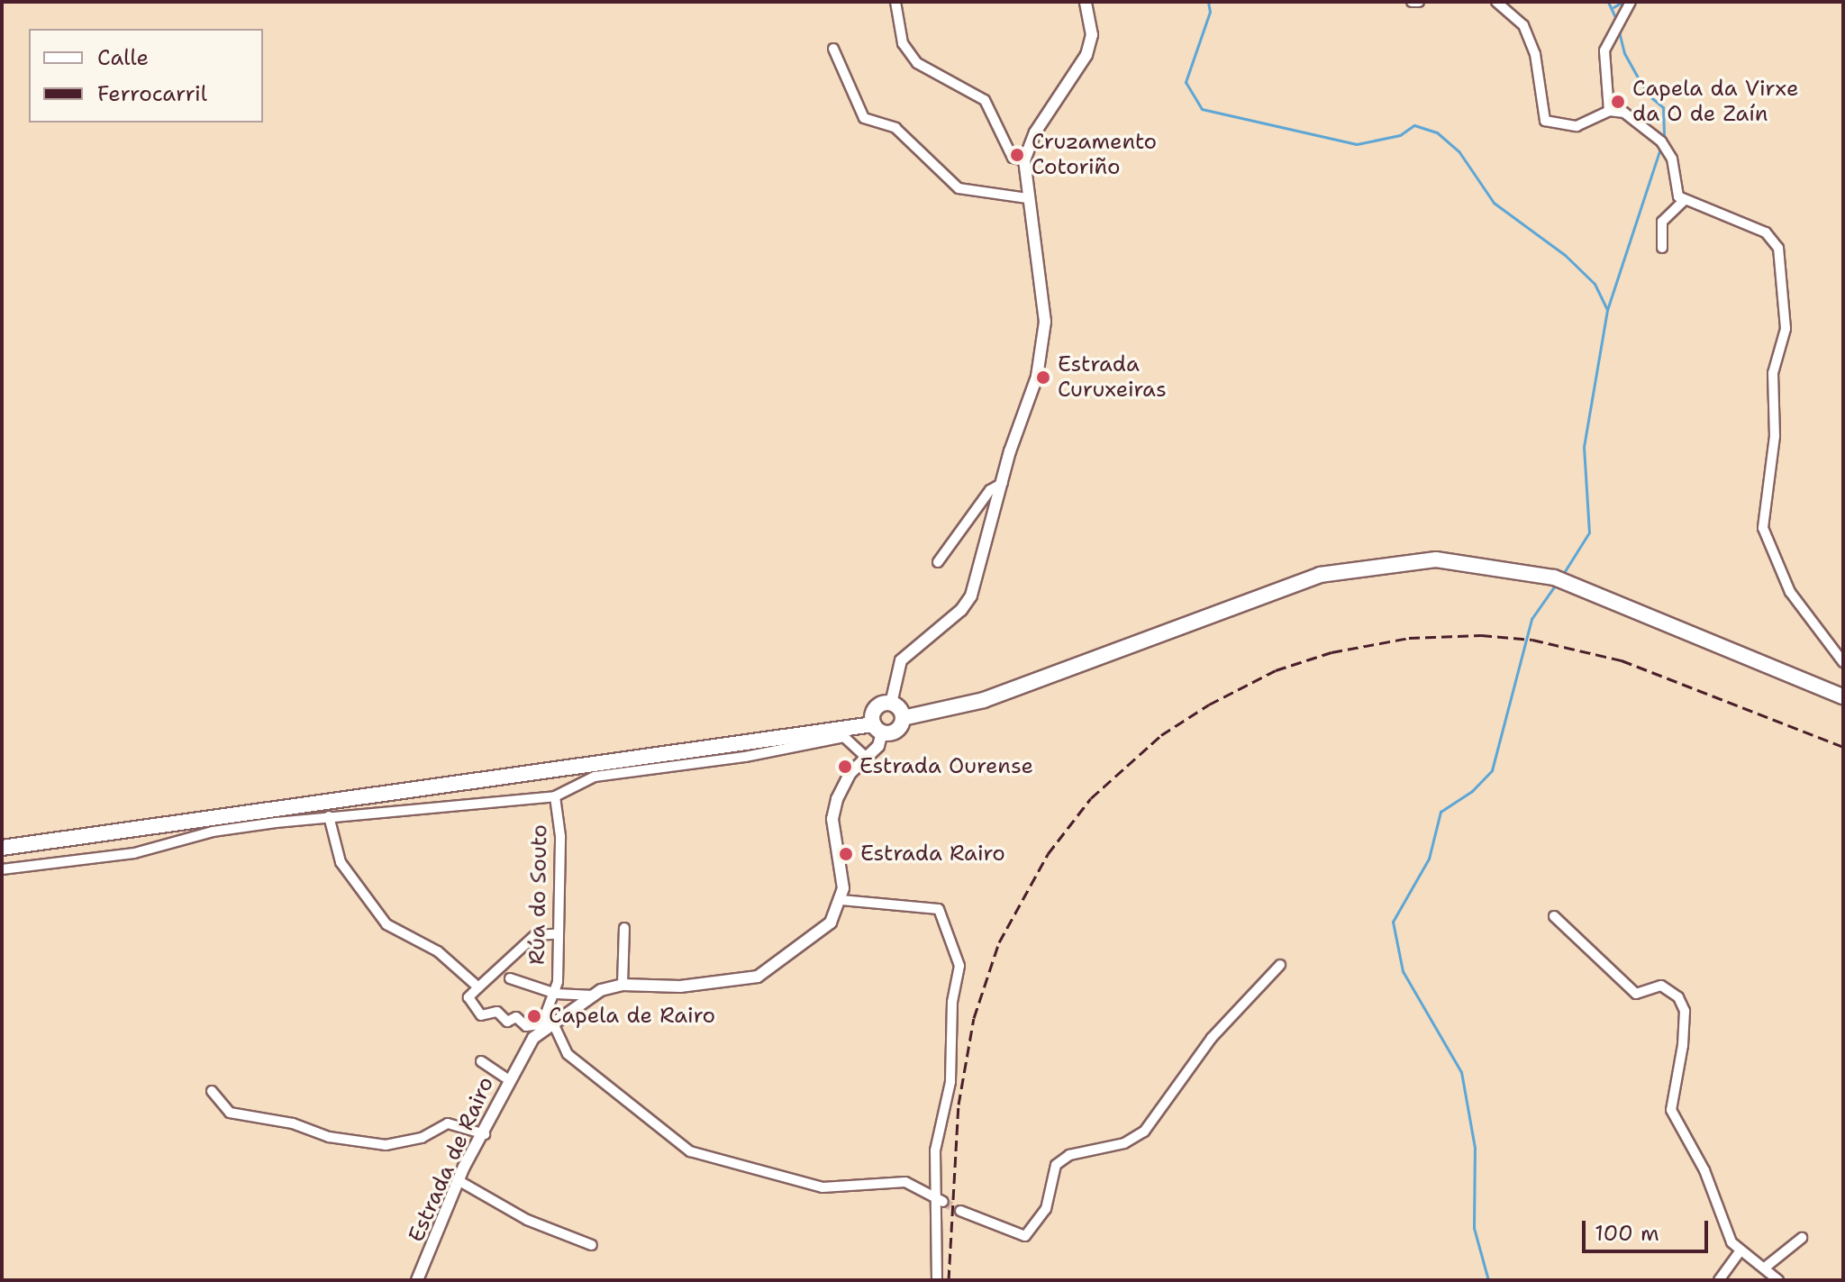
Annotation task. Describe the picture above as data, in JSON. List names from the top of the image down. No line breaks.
{"streets":{"street":["Rúa do Souto","Estrada de Rairo"]},"places":["Capela da Virxe da O de Zaín","Cruzamento Cotoriño","Estrada Curuxeiras","Estrada Ourense","Estrada Rairo","Capela de Rairo"],"legend":["Calle","Ferrocarril"],"scale_bar":"100 m"}
